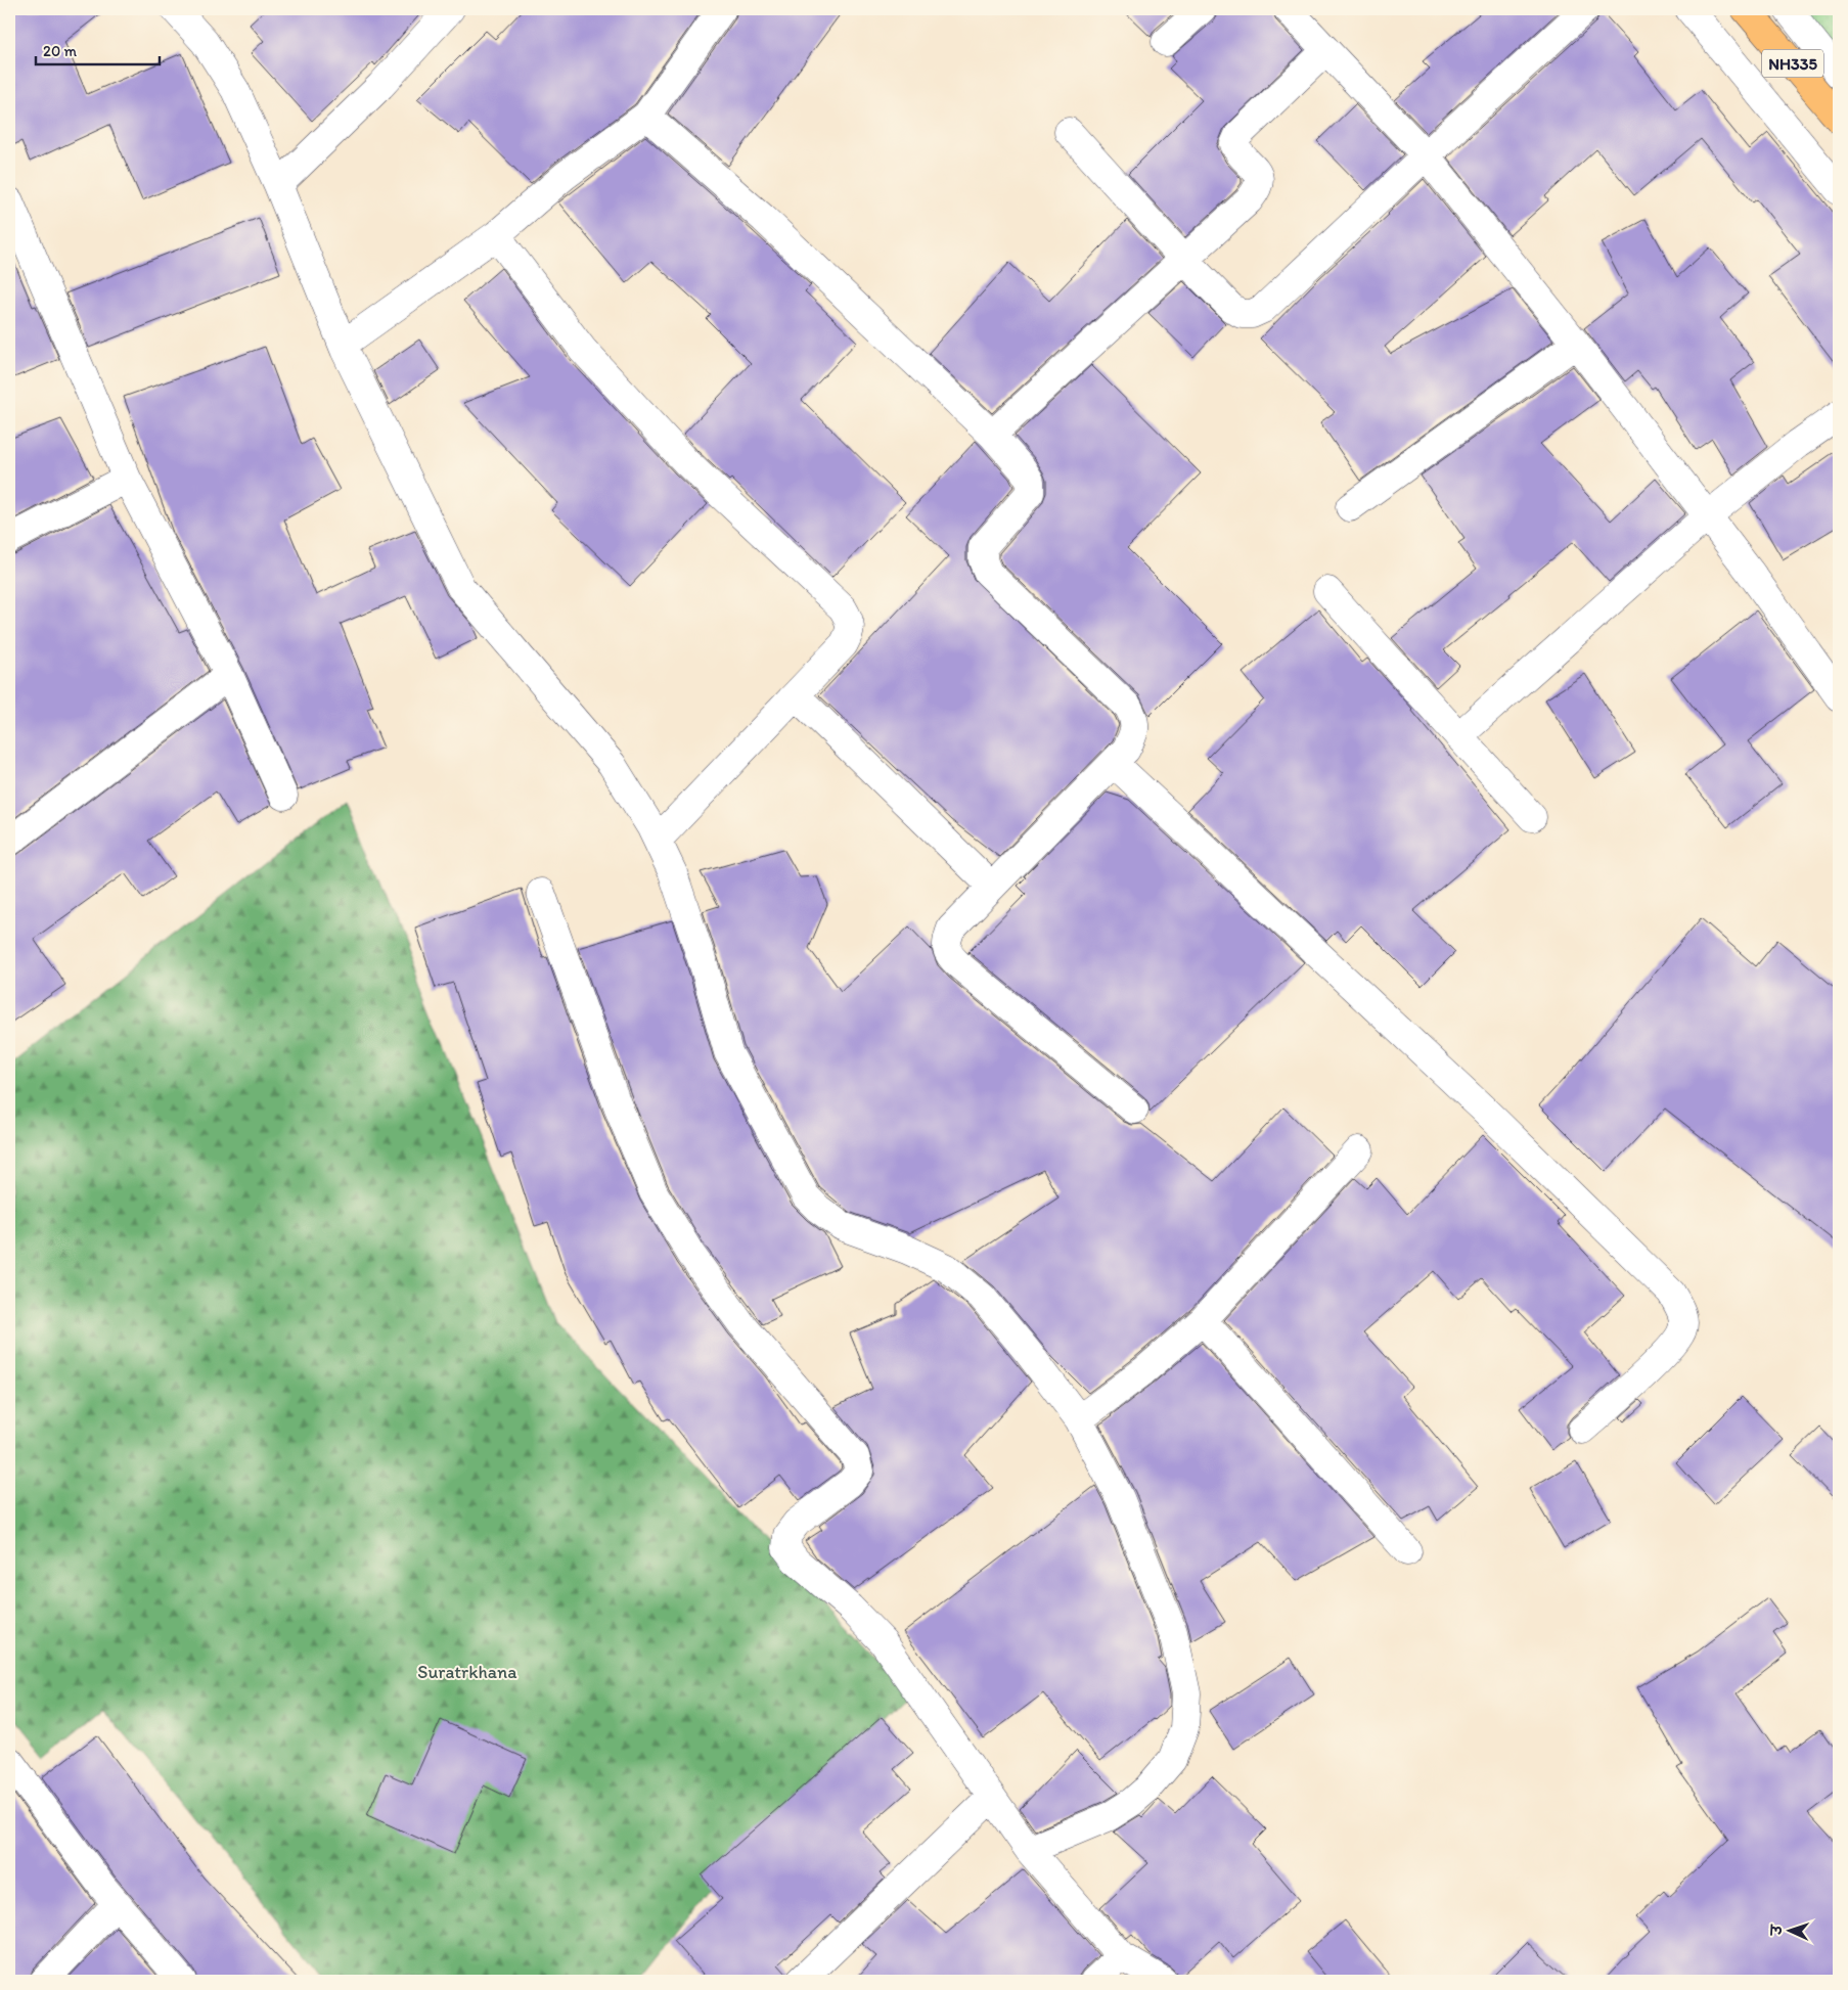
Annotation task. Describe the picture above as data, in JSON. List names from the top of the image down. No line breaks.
{"streets":{"highway":["NH335"]},"parks":["Suratrkhana"],"scale_bar":"20 m","north":"left"}
